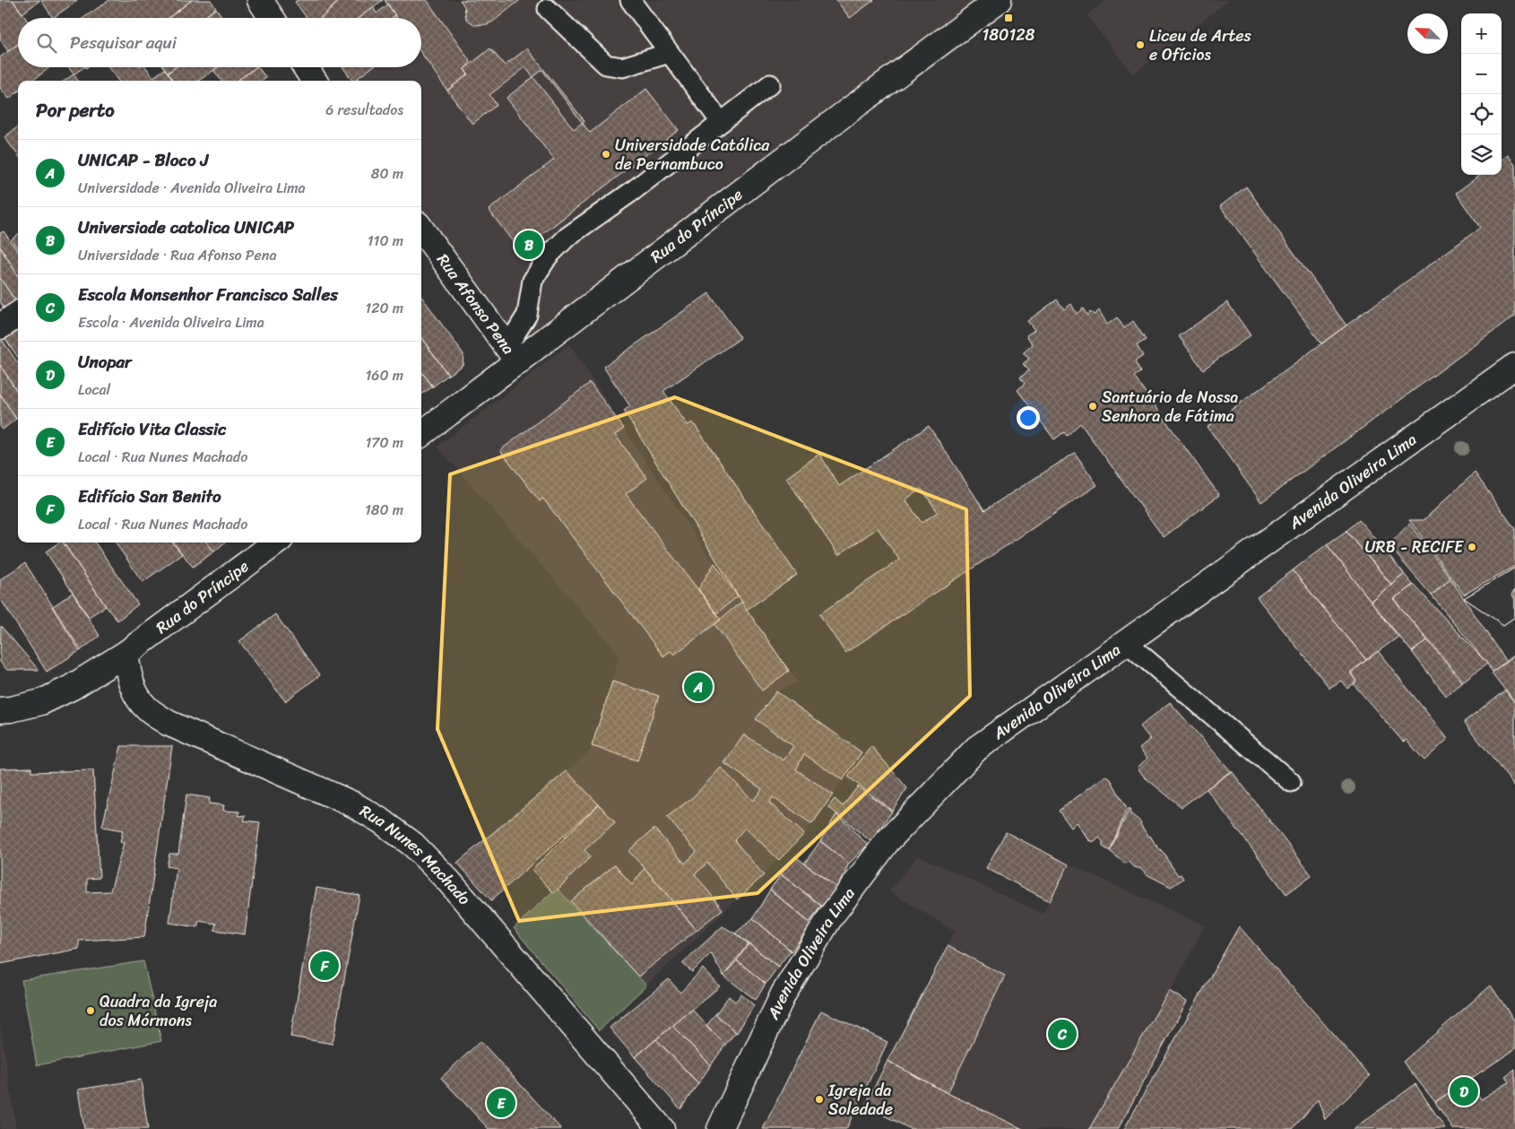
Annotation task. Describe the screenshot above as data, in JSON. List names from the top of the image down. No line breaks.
{"streets":{"street":["Rua do Príncipe","Rua Afonso Pena","Avenida Oliveira Lima","Rua Nunes Machado"]},"crossings":[["Rua do Príncipe","Rua Afonso Pena"],["Rua do Príncipe","Rua Nunes Machado"]],"places":{"transit":["180128"],"other":["Liceu de Artes e Ofícios","Universidade Católica de Pernambuco","Santuário de Nossa Senhora de Fátima","URB - RECIFE","Quadra da Igreja dos Mórmons","Igreja da Soledade"]},"north":"top left","page":{"map_buttons":["+","−"],"search":"Pesquisar aqui","heading":["Por perto","6 resultados"],"list":[{"mark":"A","name":"UNICAP - Bloco J","note":"Universidade · Avenida Oliveira Lima","value":"80 m"},{"mark":"B","name":"Universiade catolica UNICAP","note":"Universidade · Rua Afonso Pena","value":"110 m"},{"mark":"C","name":"Escola Monsenhor Francisco Salles","note":"Escola · Avenida Oliveira Lima","value":"120 m"},{"mark":"D","name":"Unopar","note":"Local","value":"160 m"},{"mark":"E","name":"Edifício Vita Classic","note":"Local · Rua Nunes Machado","value":"170 m"},{"mark":"F","name":"Edifício San Benito","note":"Local · Rua Nunes Machado","value":"180 m"}],"pins":["B","A","F","C","D","E"]}}
